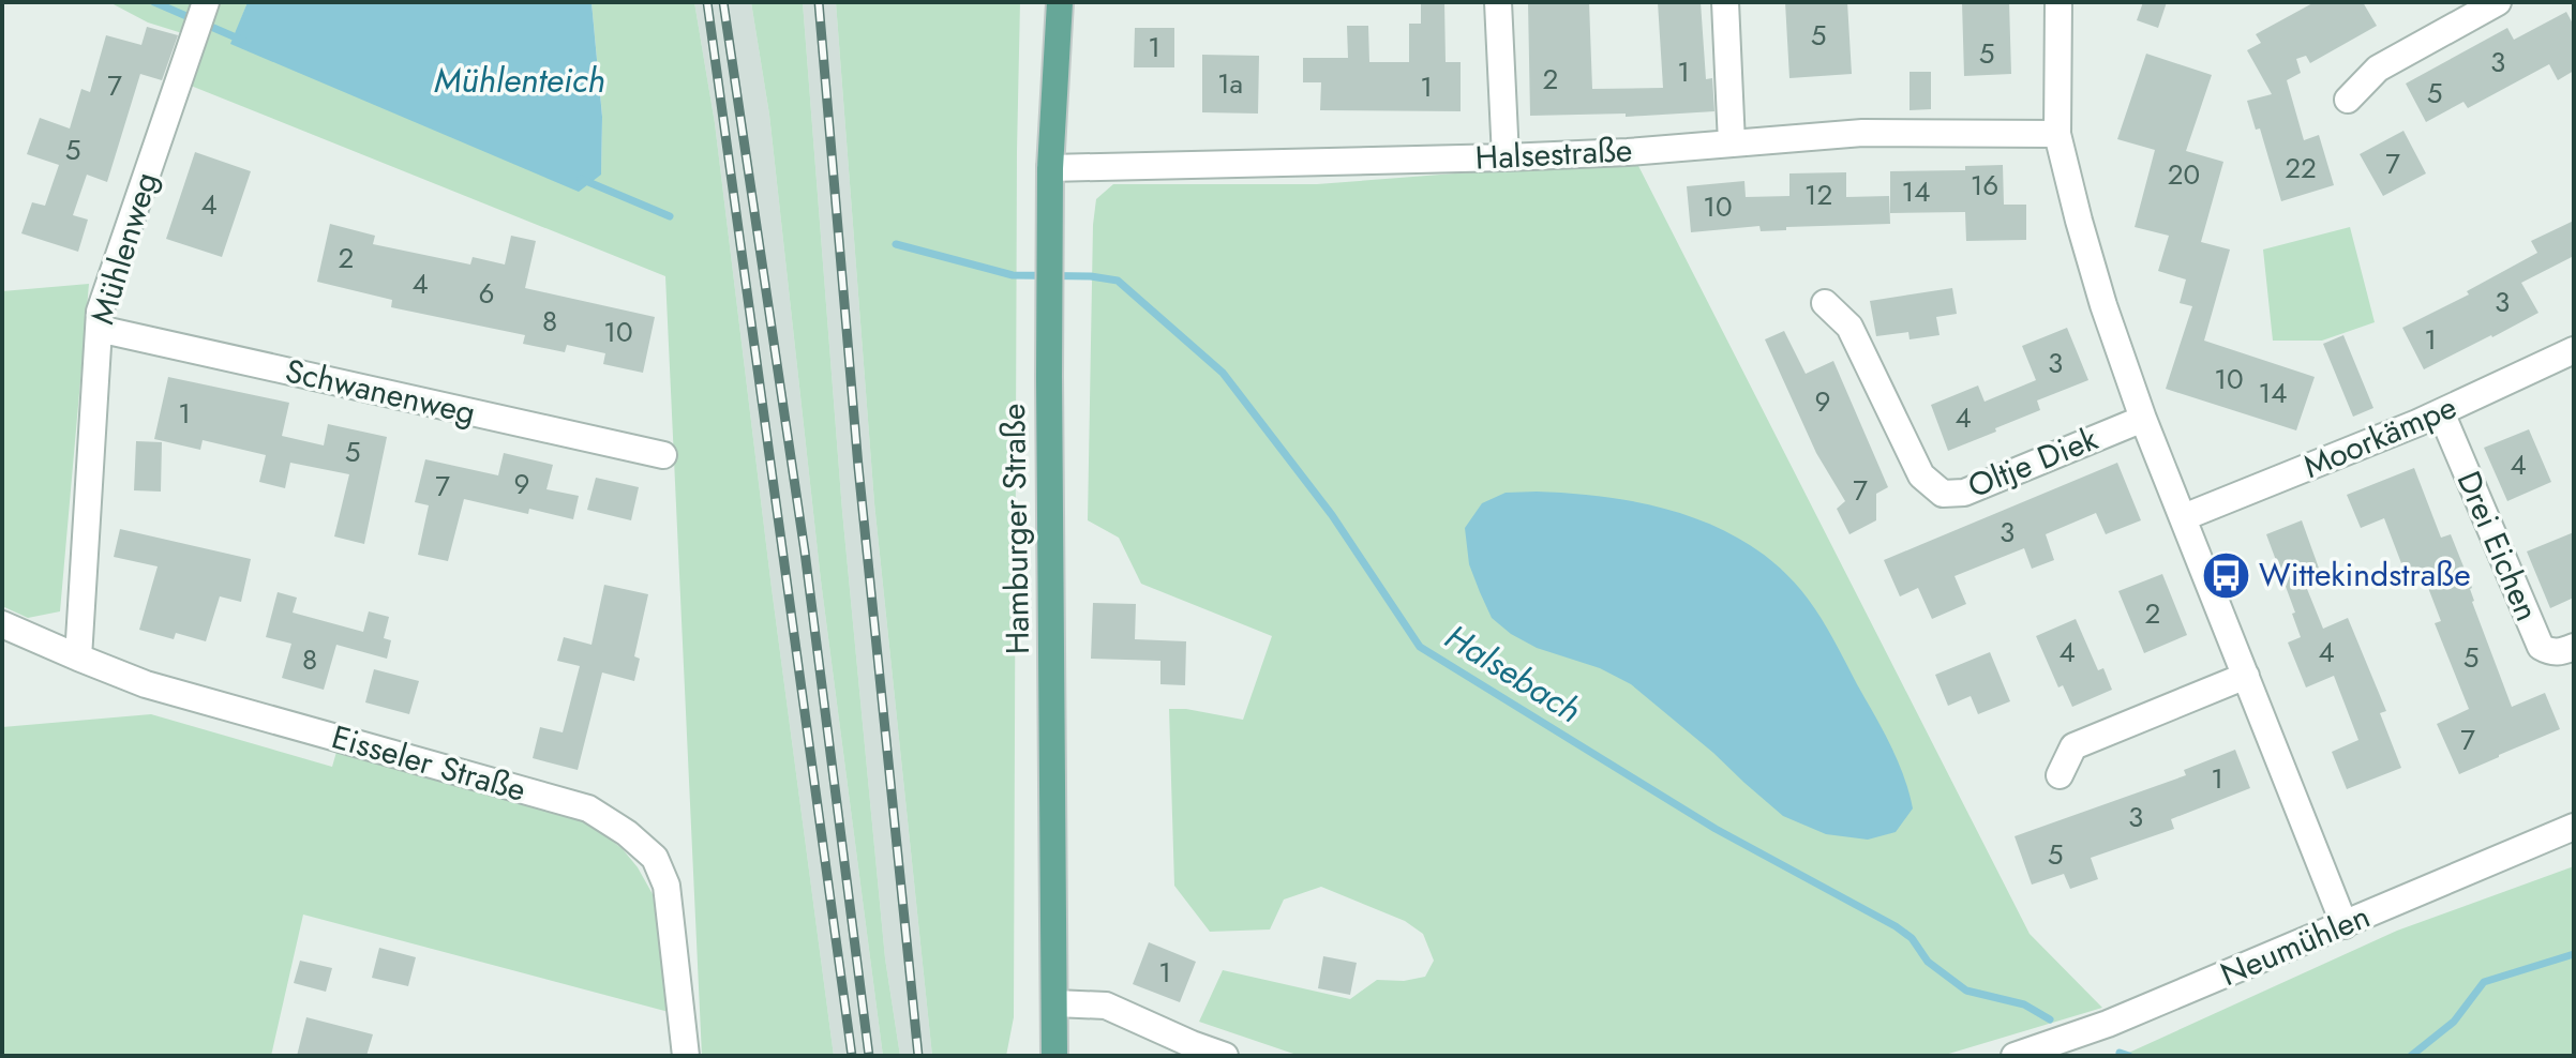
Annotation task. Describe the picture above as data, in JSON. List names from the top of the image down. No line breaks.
{"streets":{"main road":["Hamburger Straße"],"street":["Halsestraße","Mühlenweg","Schwanenweg","Moorkämpe","Oltje Diek","Drei Eichen","Eisseler Straße","Neumühlen"]},"crossings":[["Halsestraße","Hamburger Straße"],["Mühlenweg","Schwanenweg"],["Mühlenweg","Eisseler Straße"],["Moorkämpe","Drei Eichen"]],"water":["Mühlenteich","Halsebach"],"places":{"bus stop":["Wittekindstraße"]},"house_numbers":["5","1","5","3","1","2","1a","7","1","5","5","7","22","20","16","14","12","4","10","2","4","6","3","8","10","1","3","10","14","9","1","4","5","4","9","7","7","3","2","4","4","5","8","7","1","3","5","1"]}
